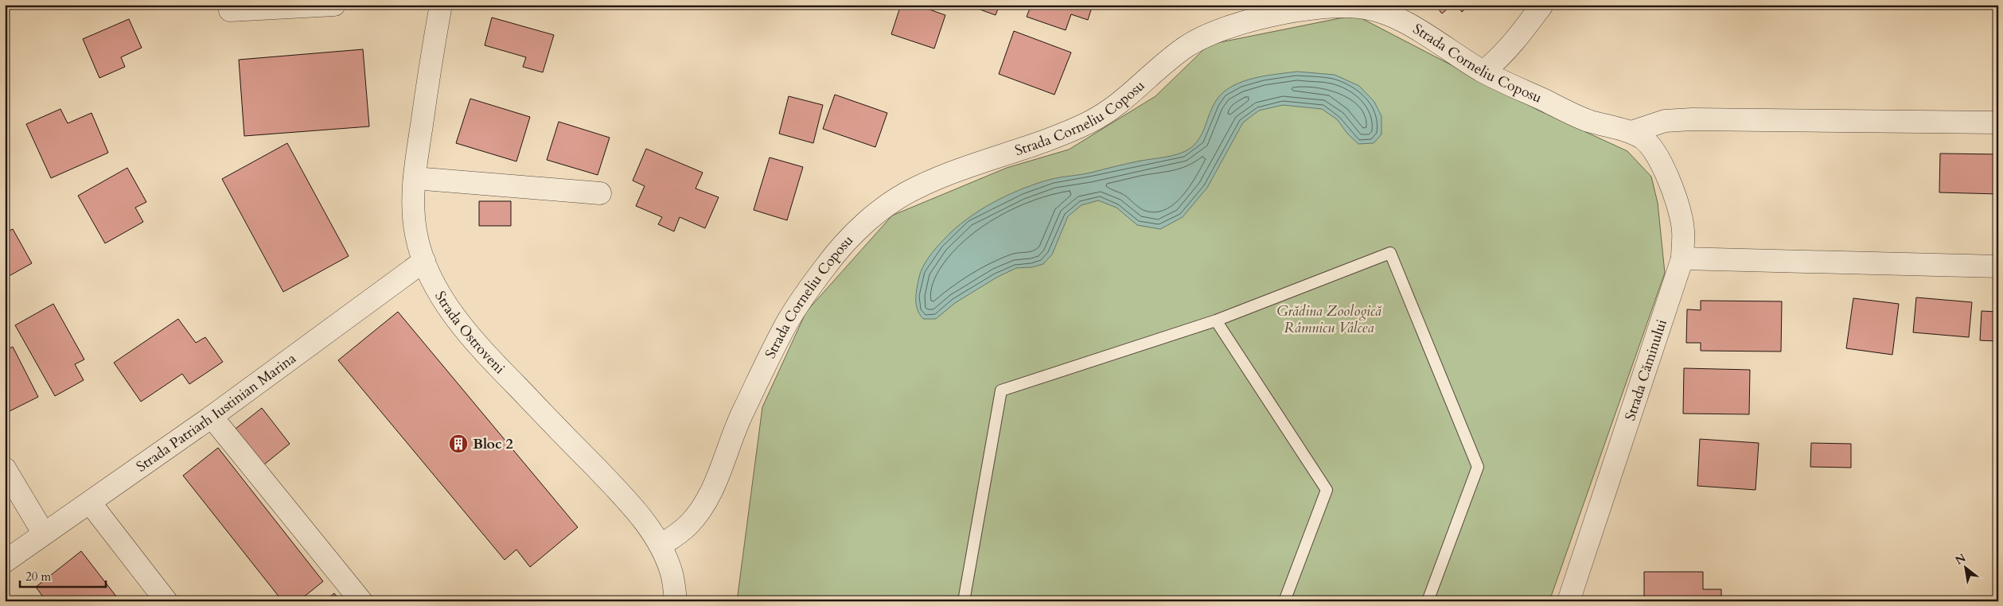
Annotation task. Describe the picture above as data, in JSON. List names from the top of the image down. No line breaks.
{"streets":{"street":["Strada Corneliu Coposu","Strada Ostroveni","Strada Căminului","Strada Patriarh Iustinian Marina"]},"crossings":[["Strada Corneliu Coposu","Strada Ostroveni"],["Strada Corneliu Coposu","Strada Căminului"],["Strada Ostroveni","Strada Patriarh Iustinian Marina"]],"parks":["Grădina Zoologică Râmnicu Vâlcea"],"places":{"building":["Bloc 2"]},"scale_bar":"20 m","north":"top left"}
